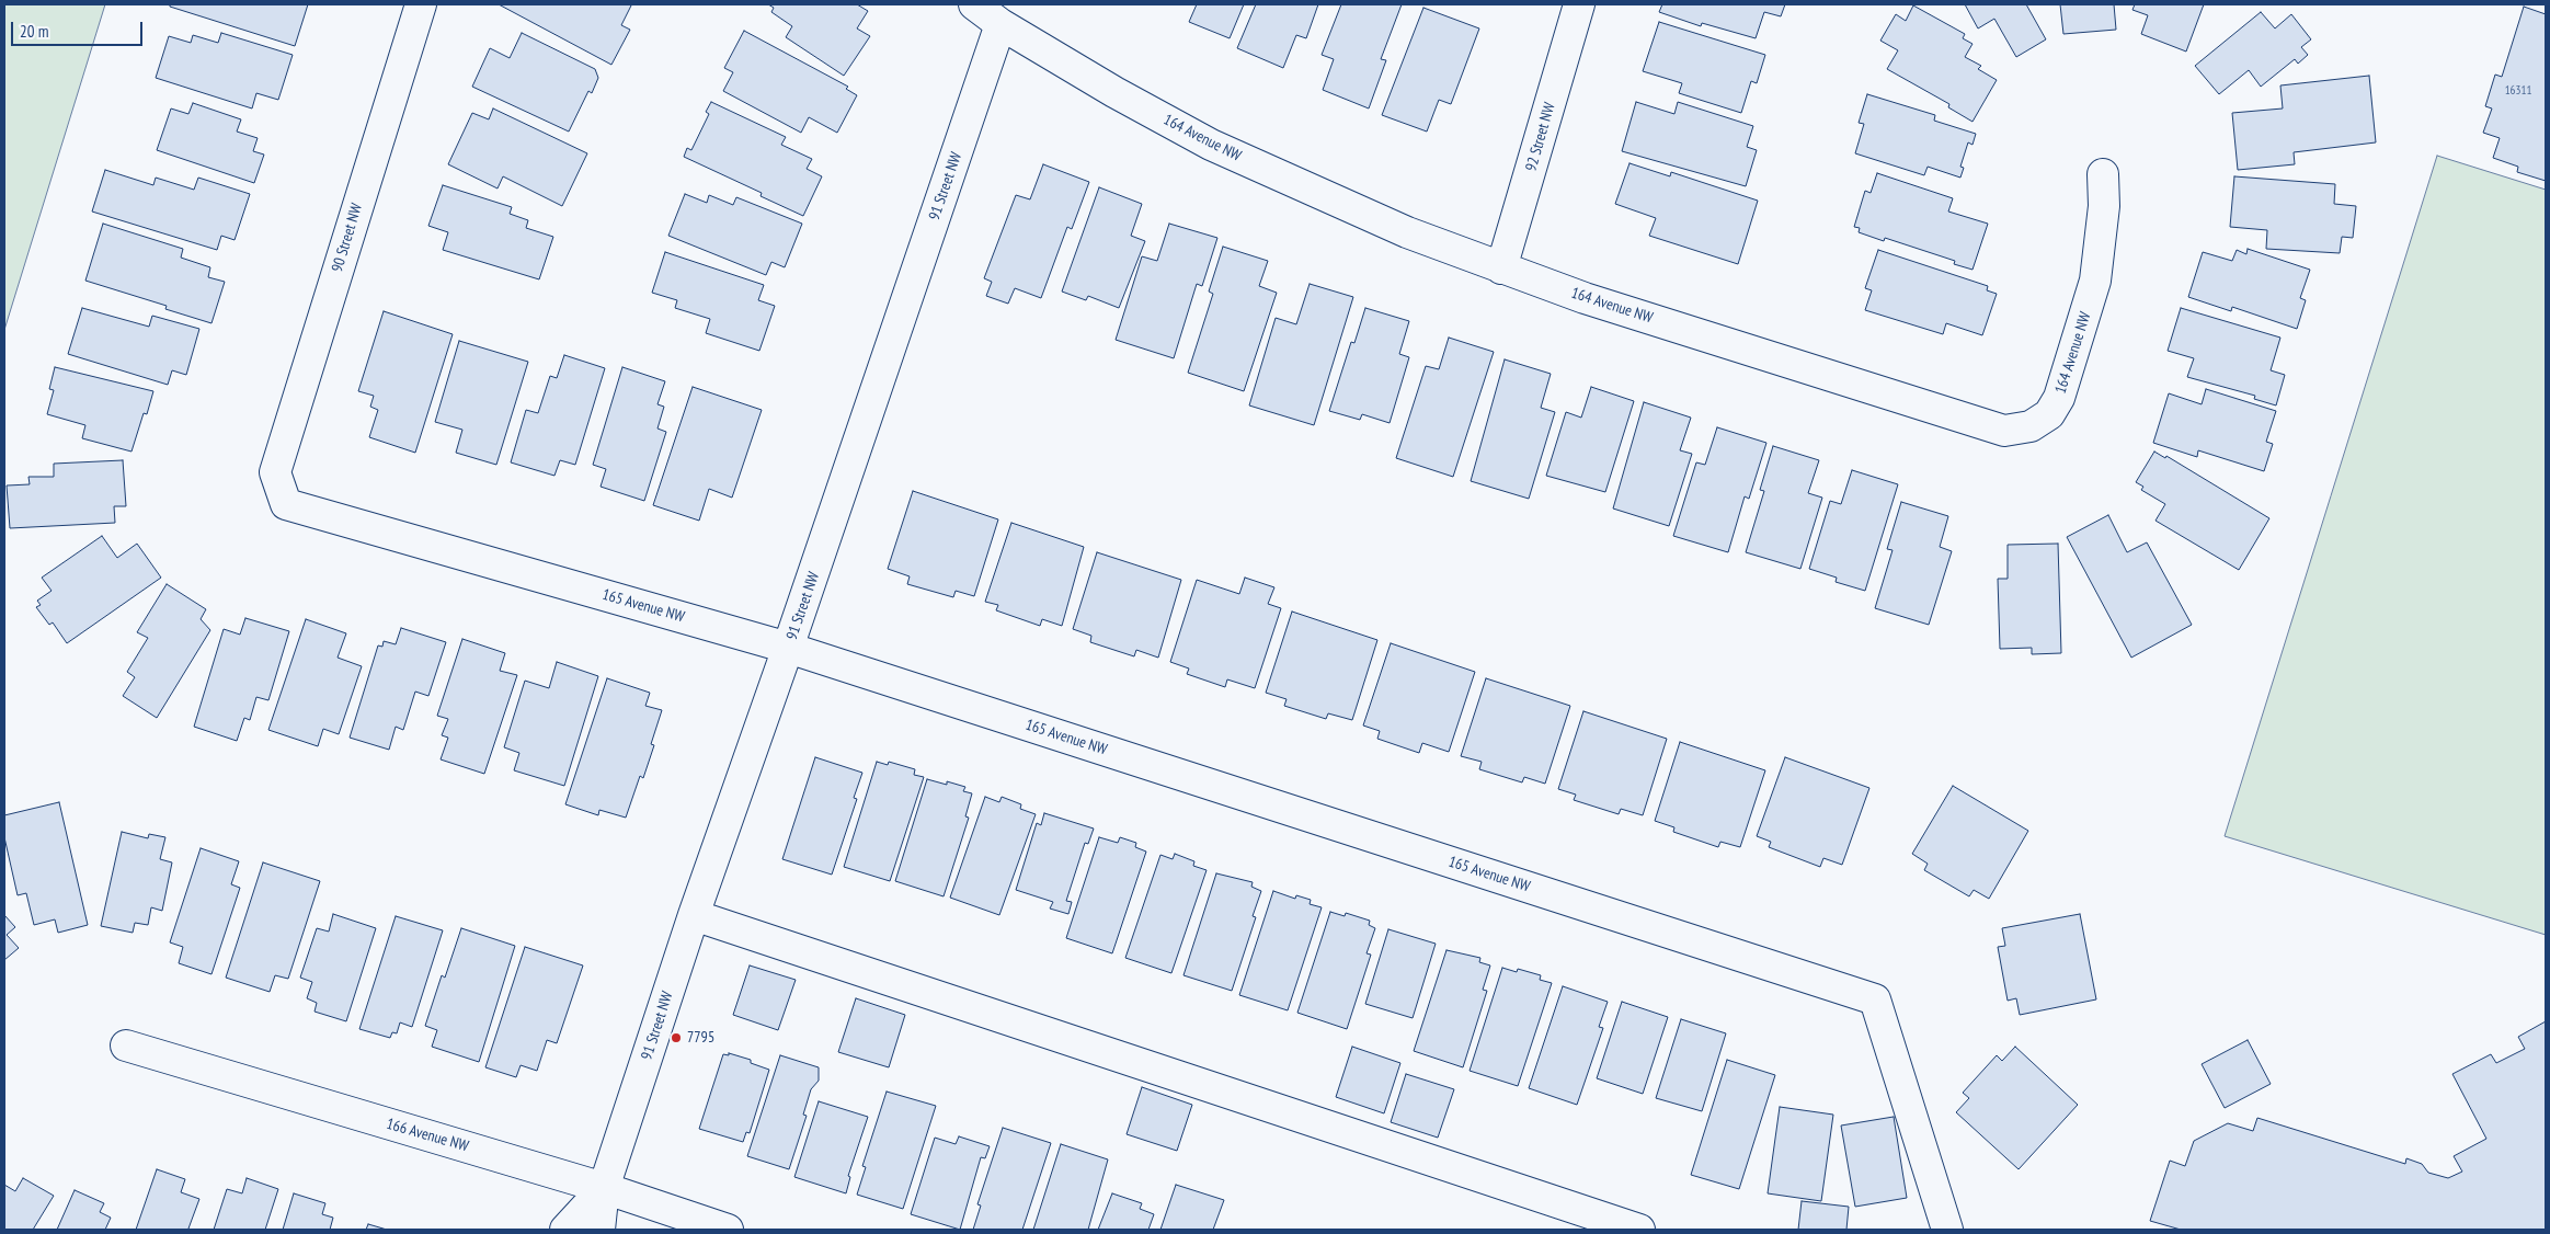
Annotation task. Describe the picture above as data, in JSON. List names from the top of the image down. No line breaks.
{"streets":{"street":["92 Street NW","164 Avenue NW","91 Street NW","90 Street NW","165 Avenue NW","166 Avenue NW"]},"crossings":[["92 Street NW","164 Avenue NW"],["164 Avenue NW","91 Street NW"],["91 Street NW","165 Avenue NW"],["91 Street NW","166 Avenue NW"],["90 Street NW","165 Avenue NW"]],"places":["7795"],"house_numbers":["16311"],"scale_bar":"20 m"}
